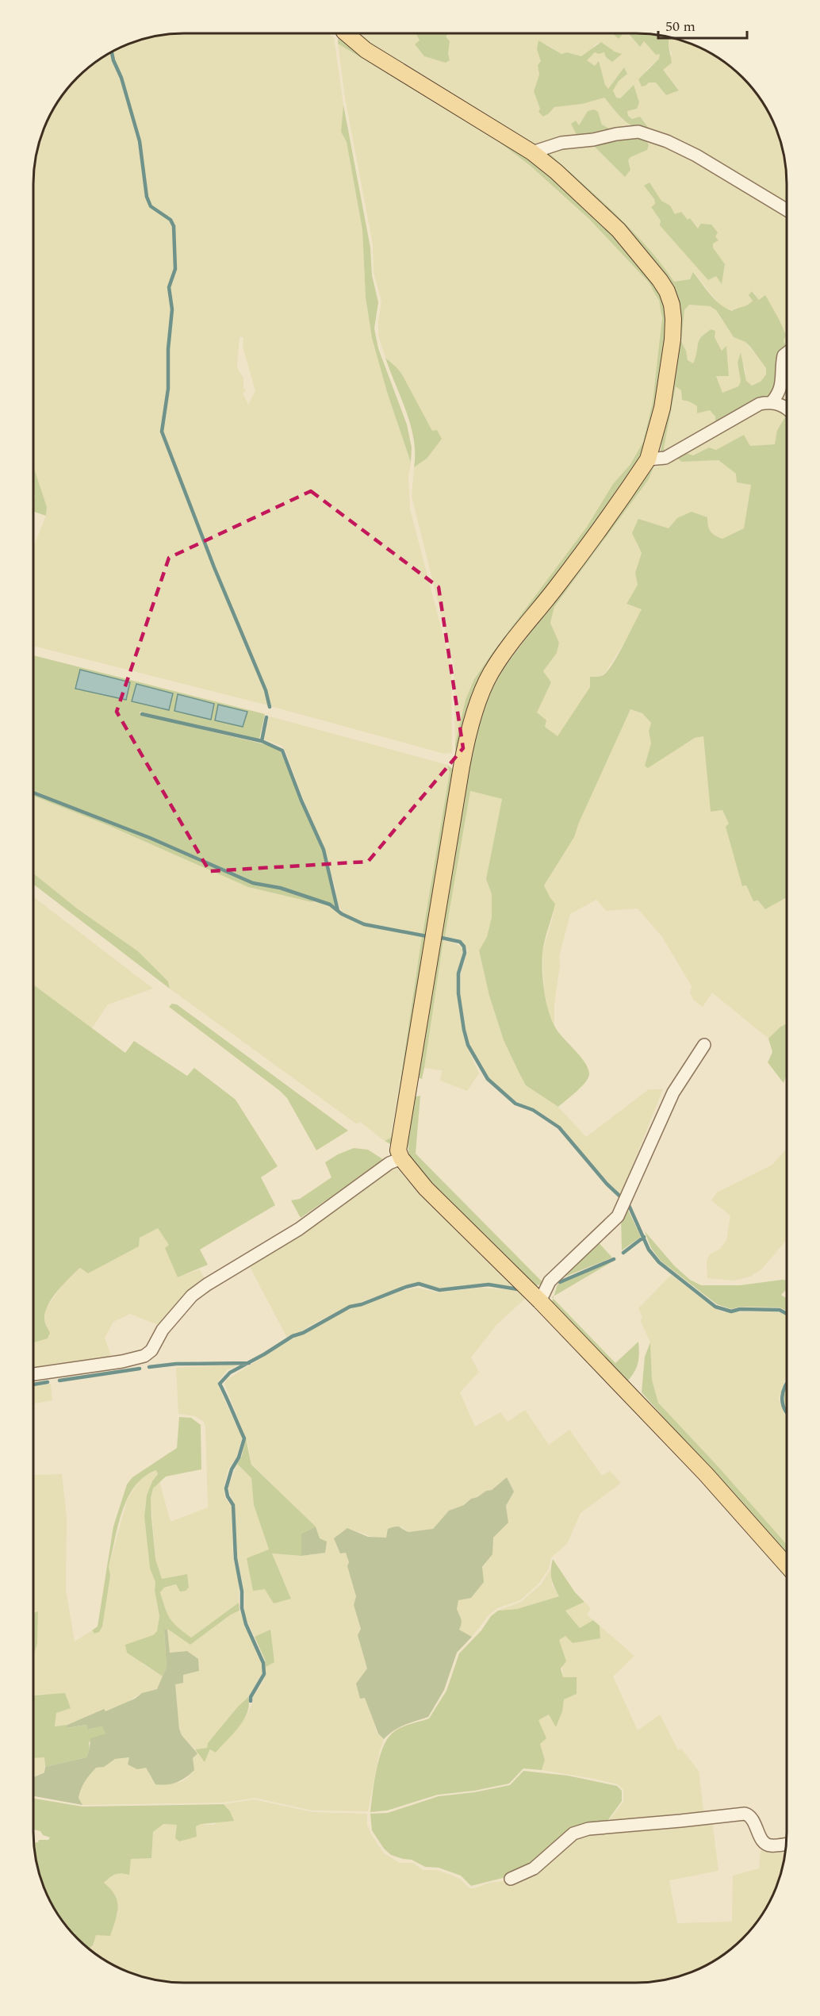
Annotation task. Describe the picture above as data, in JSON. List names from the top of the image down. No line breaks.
{"scale_bar":"50 m"}
